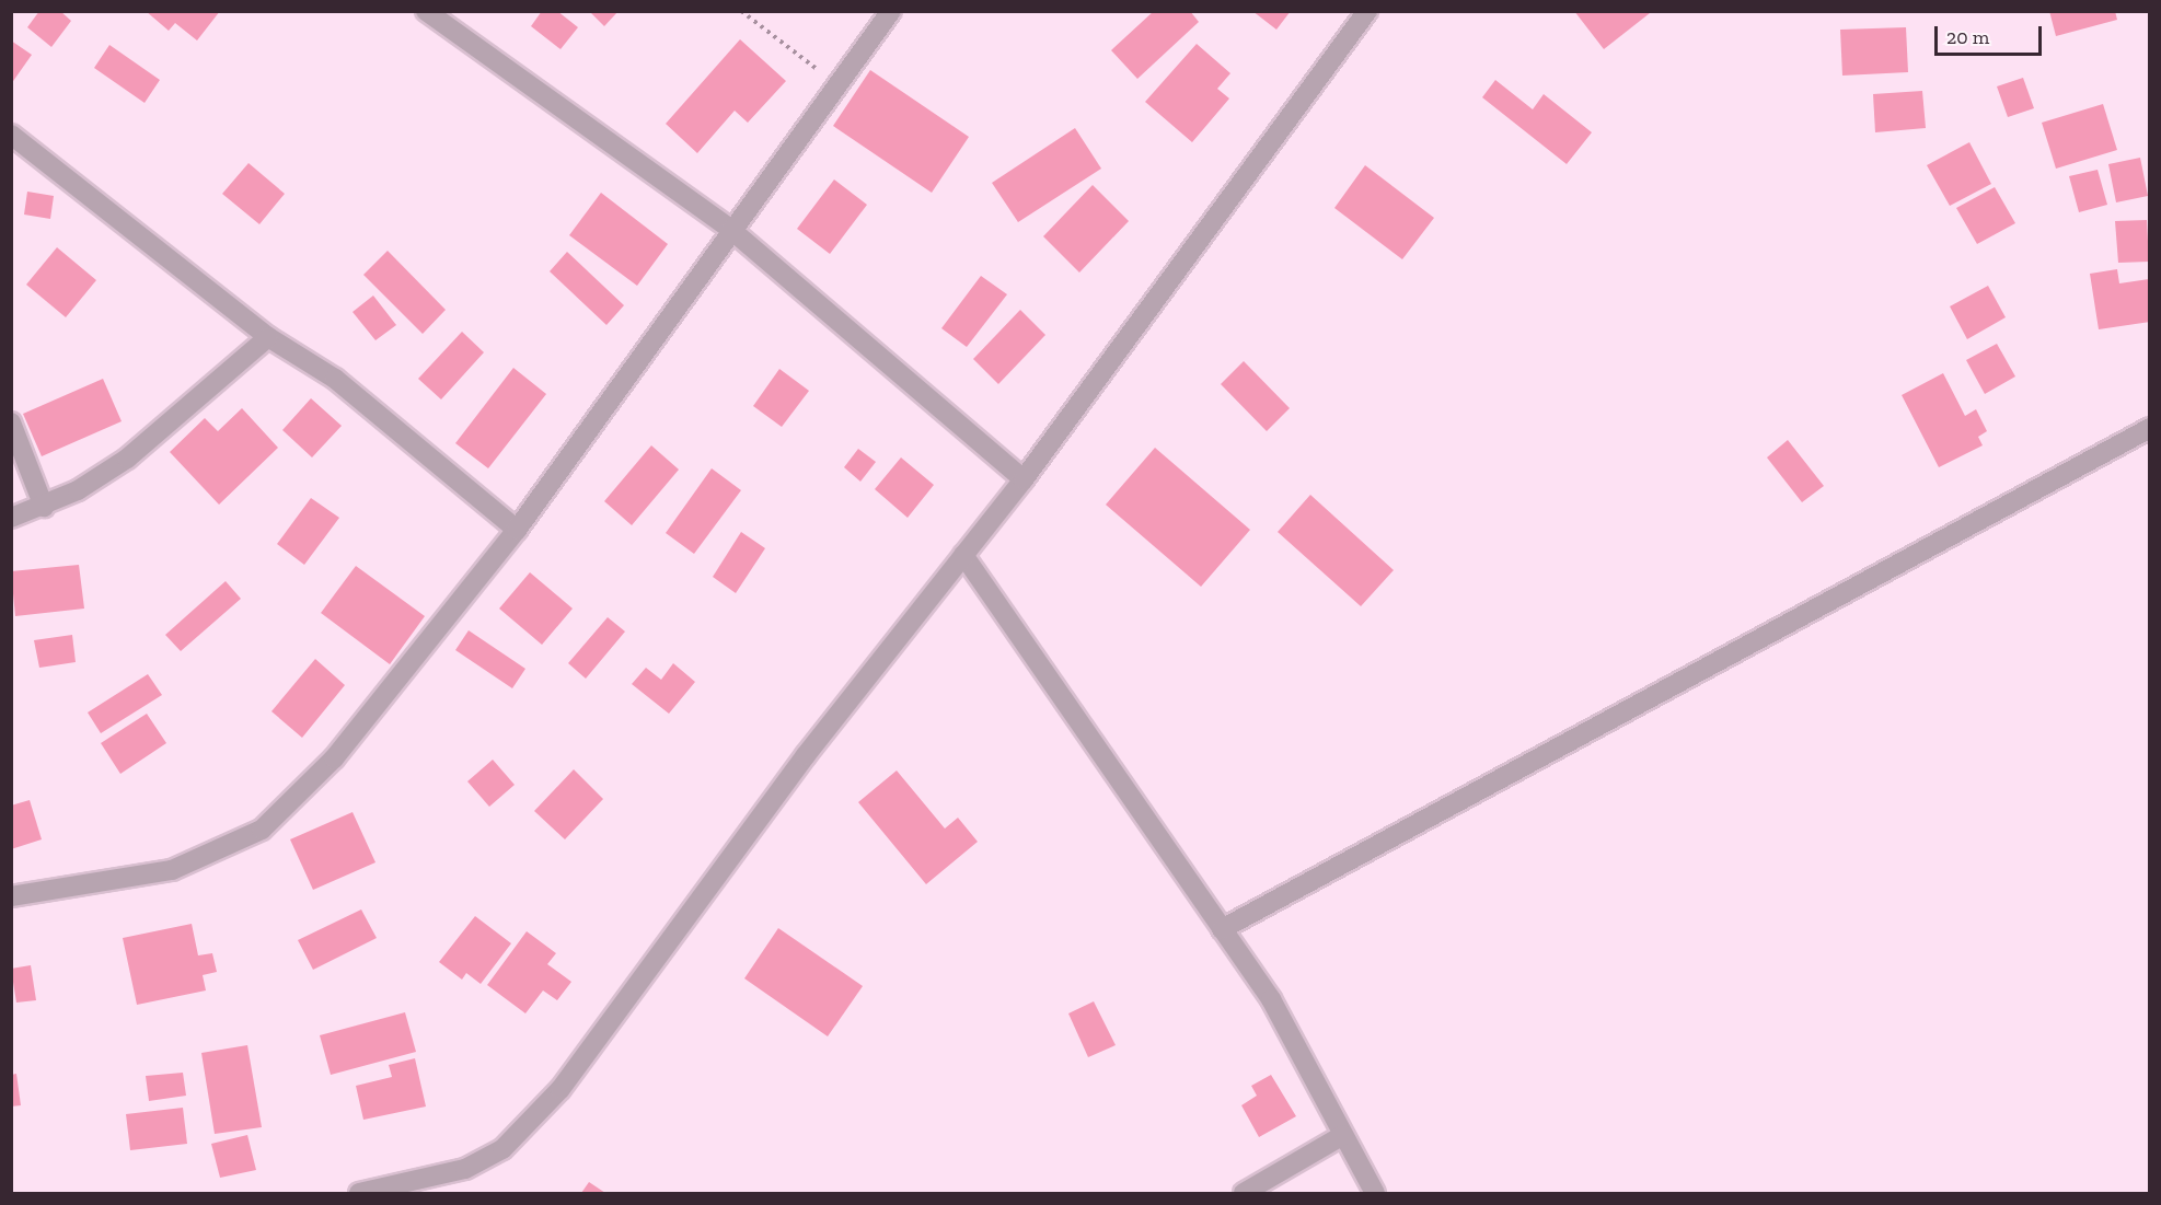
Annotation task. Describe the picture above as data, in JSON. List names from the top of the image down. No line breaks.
{"scale_bar":"20 m"}
